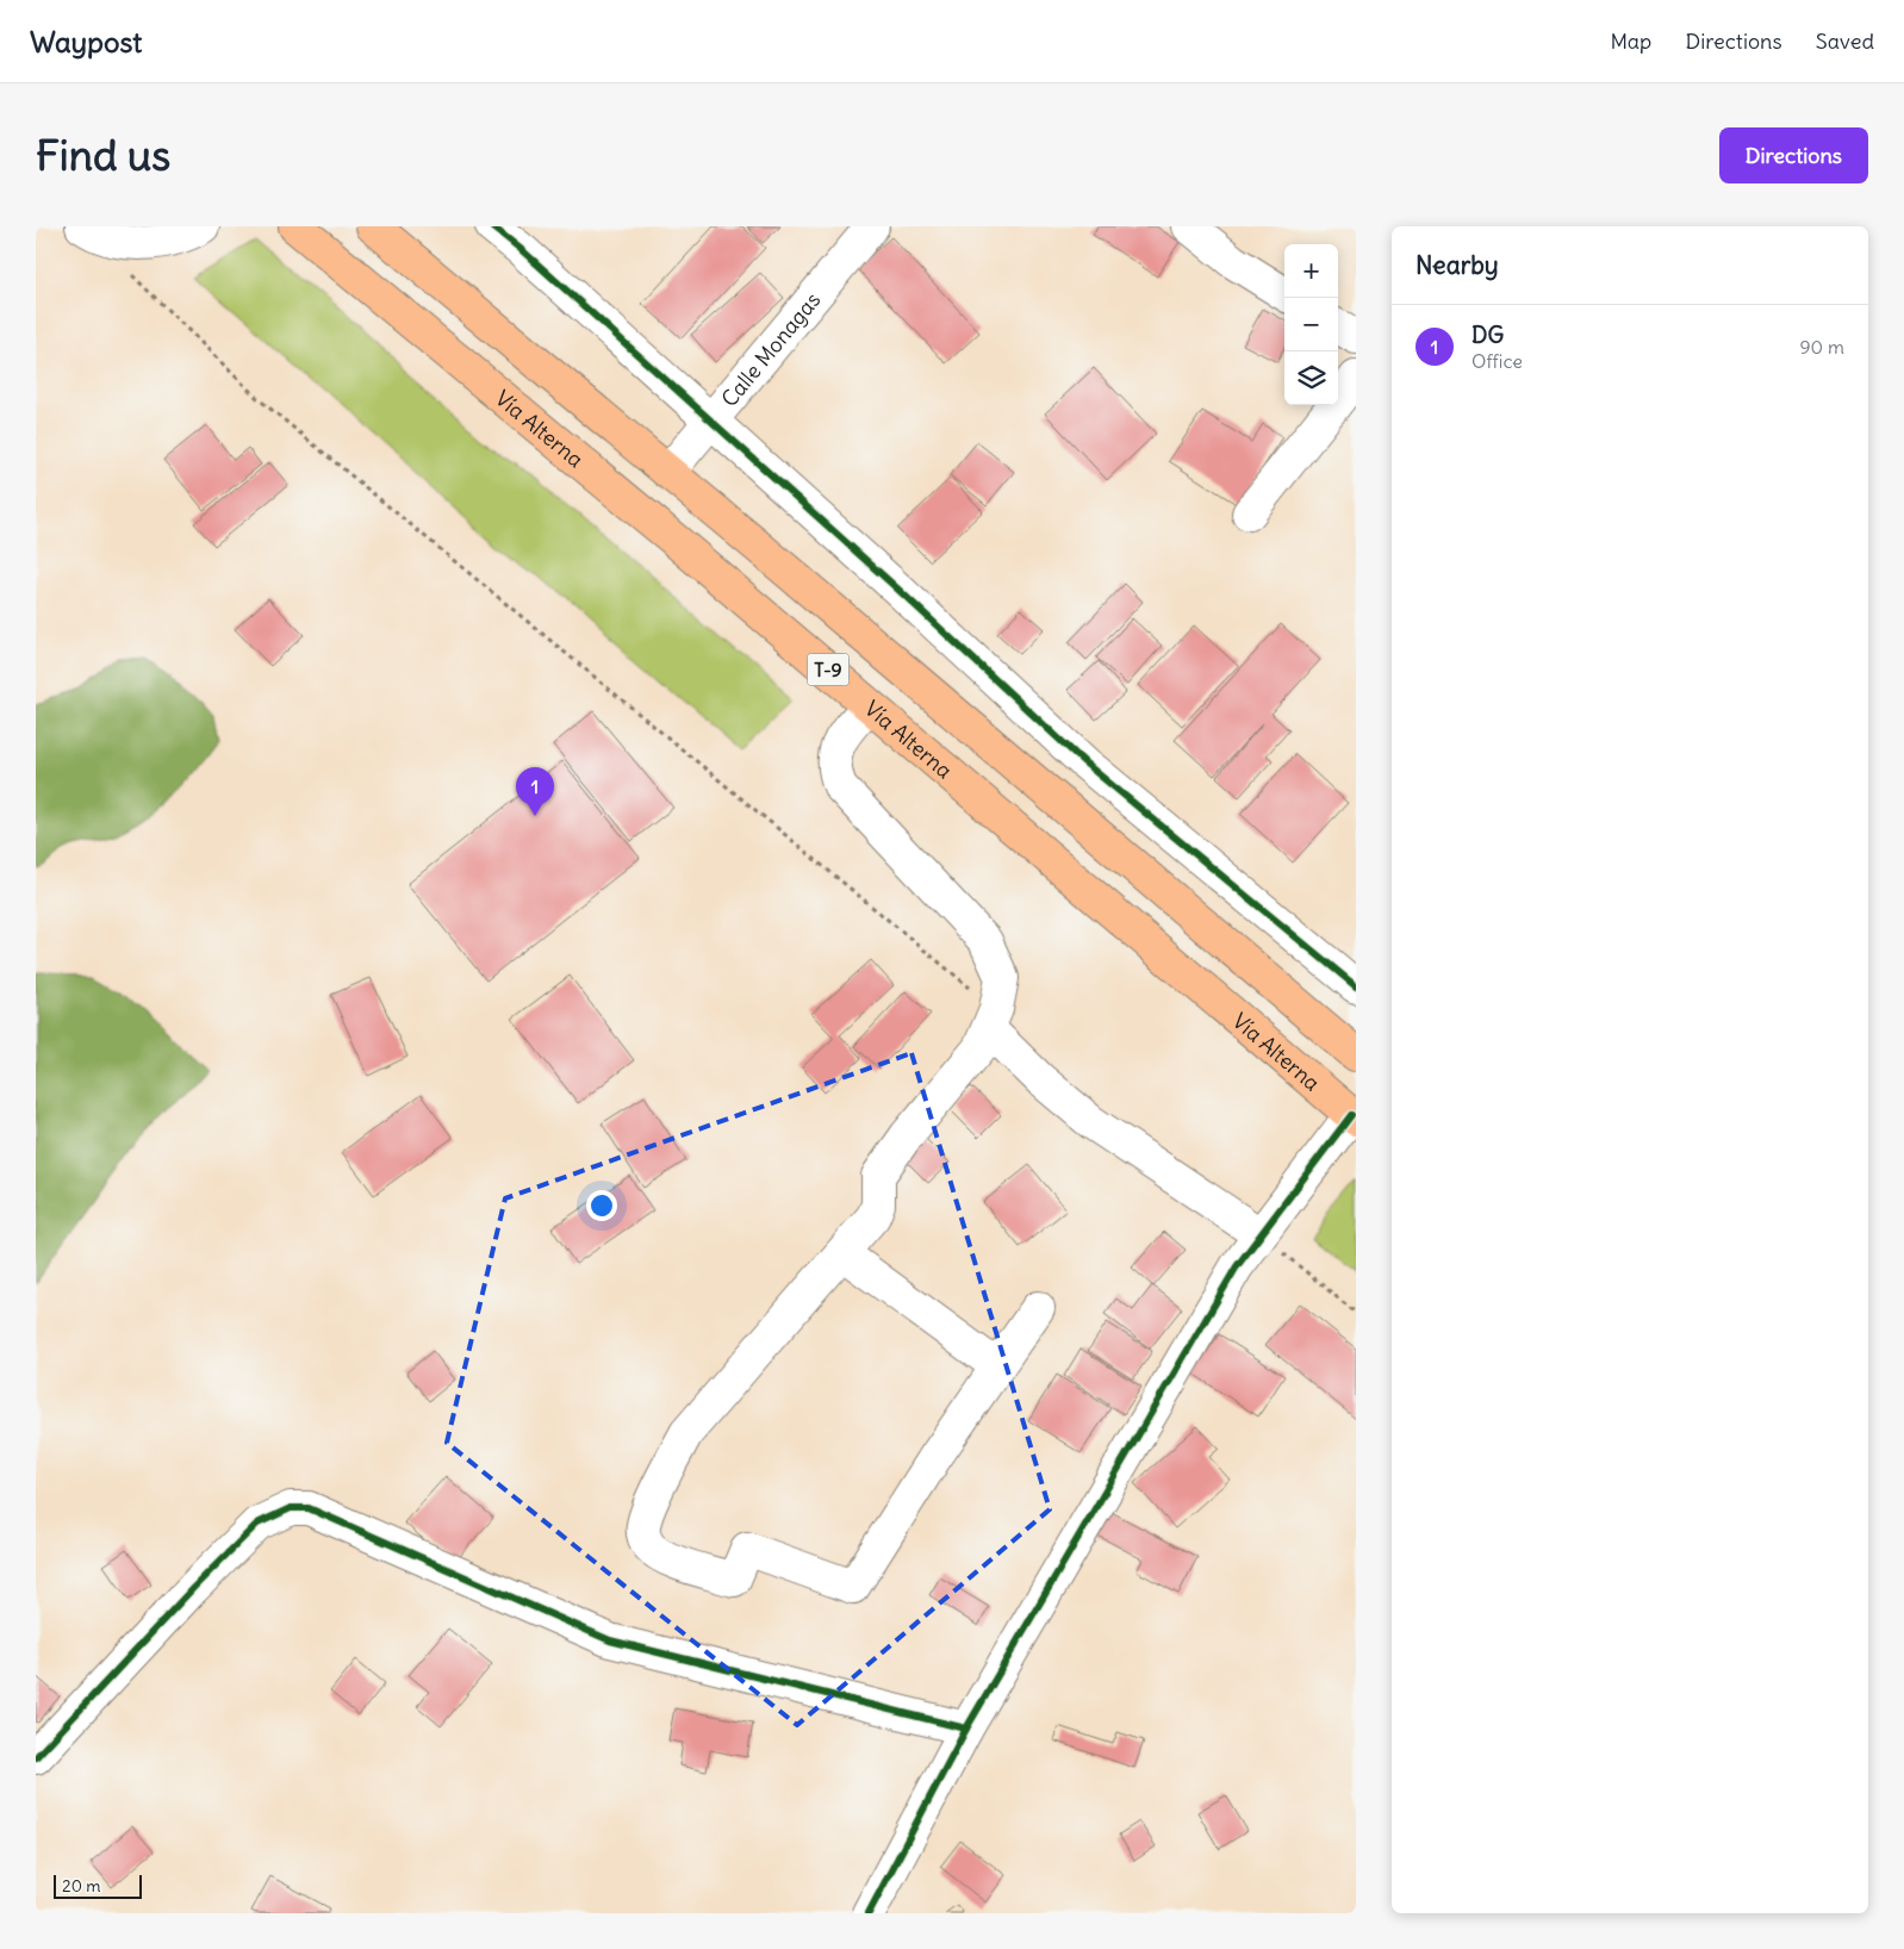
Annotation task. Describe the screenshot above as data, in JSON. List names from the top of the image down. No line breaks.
{"streets":{"highway":["Vía Alterna","T-9"],"street":["Calle Monagas"]},"crossings":[["Calle Monagas","T-9"]],"scale_bar":"20 m","page":{"header":"Waypost","nav":["Map","Directions","Saved"],"buttons":"Directions","title":"Find us","heading":"Nearby","map_buttons":["+","−"],"list":[{"mark":"1","name":"DG","note":"Office","value":"90 m"}],"pins":"1","scale":"20 m"}}
